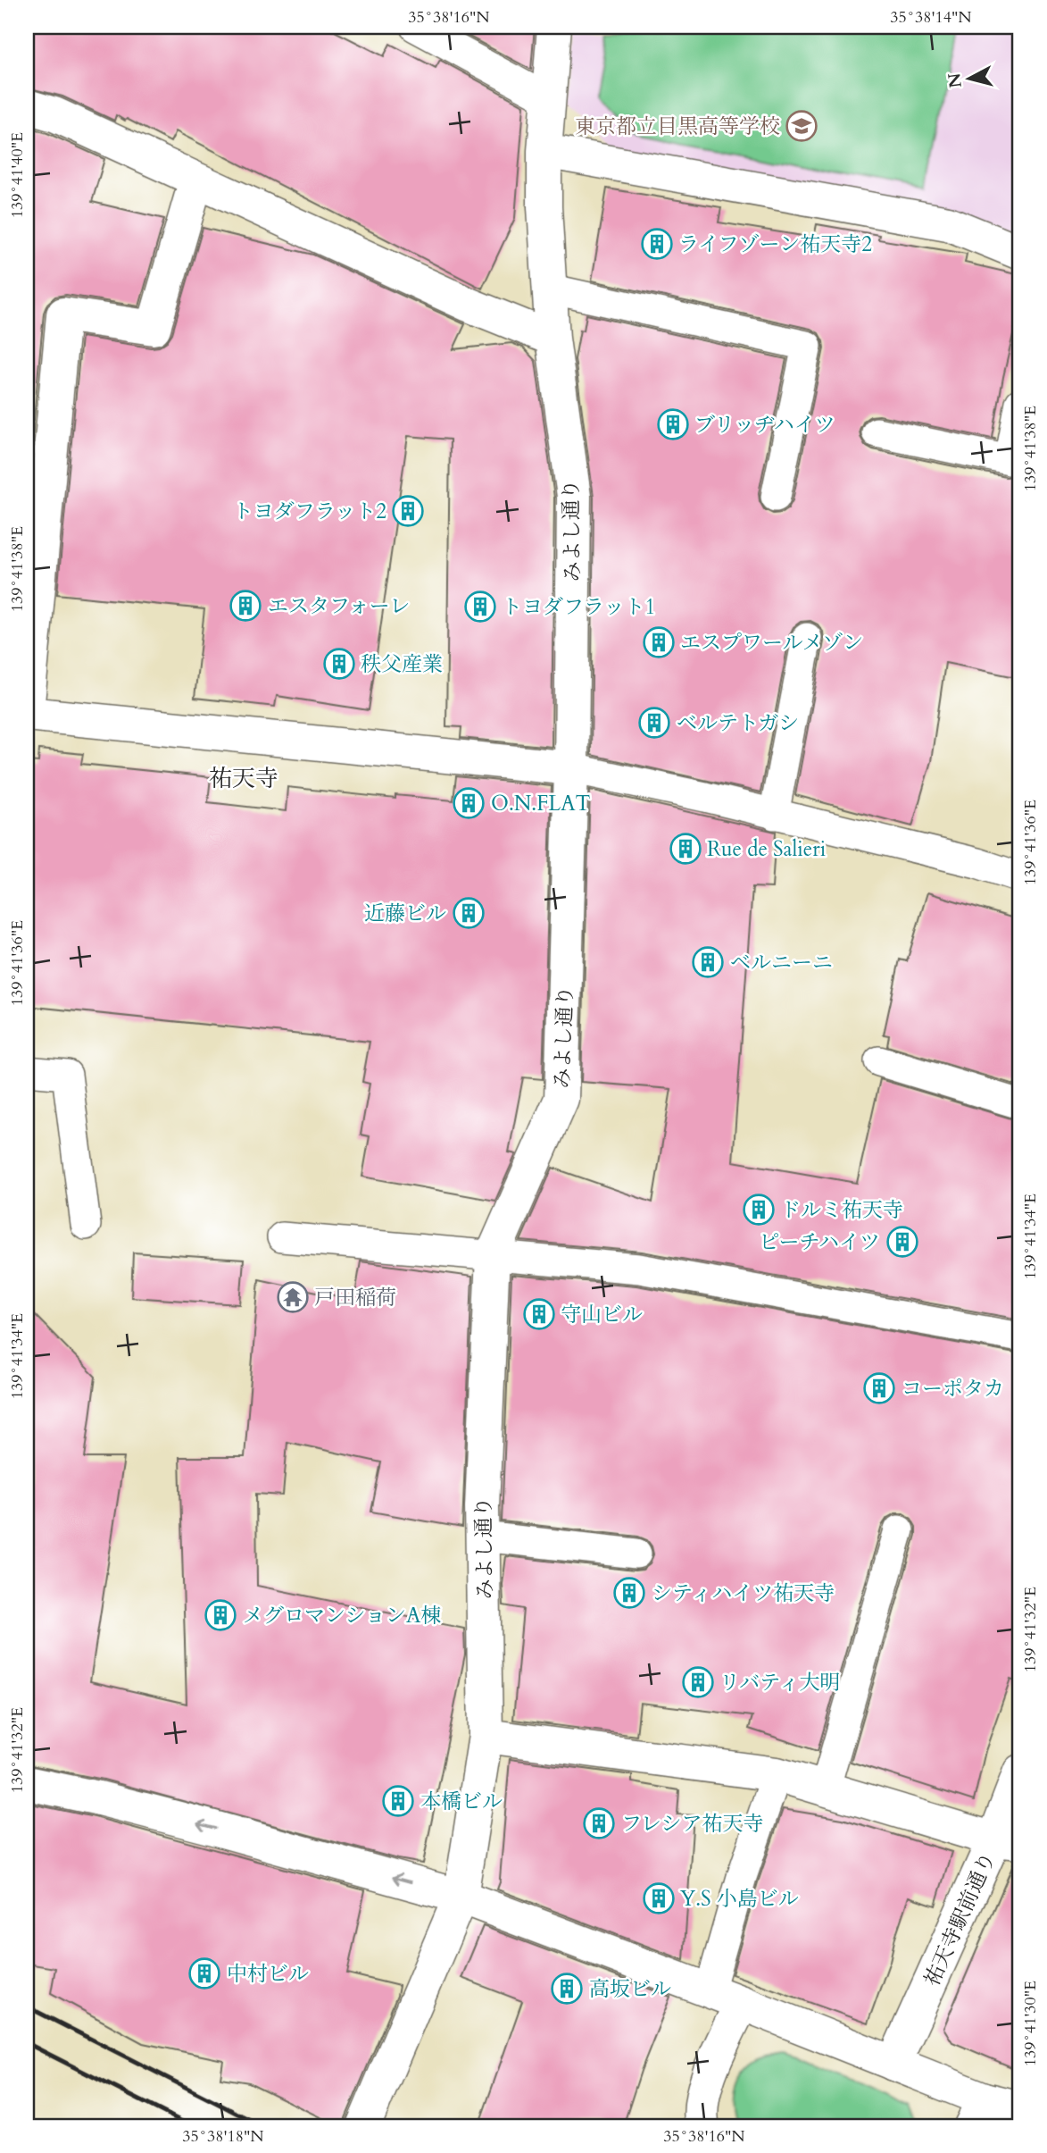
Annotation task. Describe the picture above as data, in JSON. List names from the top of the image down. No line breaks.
{"streets":{"street":["みよし通り","祐天寺駅前通り"]},"districts":["祐天寺"],"places":{"school or university":["東京都立目黒高等学校"],"building":["ライフゾーン祐天寺2","ブリッヂハイツ","トヨダフラット2","エスタフォーレ","トヨダフラット1","エスプワールメゾン","秩父産業","ベルテトガシ","O.N.FLAT","Rue de Salieri","近藤ビル","ベルニーニ","ドルミ祐天寺","ピーチハイツ","守山ビル","コーポタカ","シティハイツ祐天寺","メグロマンションA棟","リバティ大明","本橋ビル","フレシア祐天寺","Y.S 小島ビル","中村ビル","高坂ビル"],"temple":["戸田稲荷"]},"north":"left","coordinates":["35°38'16\"N","35°38'14\"N","139°41'40\"E","139°41'38\"E","139°41'36\"E","139°41'34\"E","139°41'32\"E","139°41'30\"E","35°38'18\"N"]}
